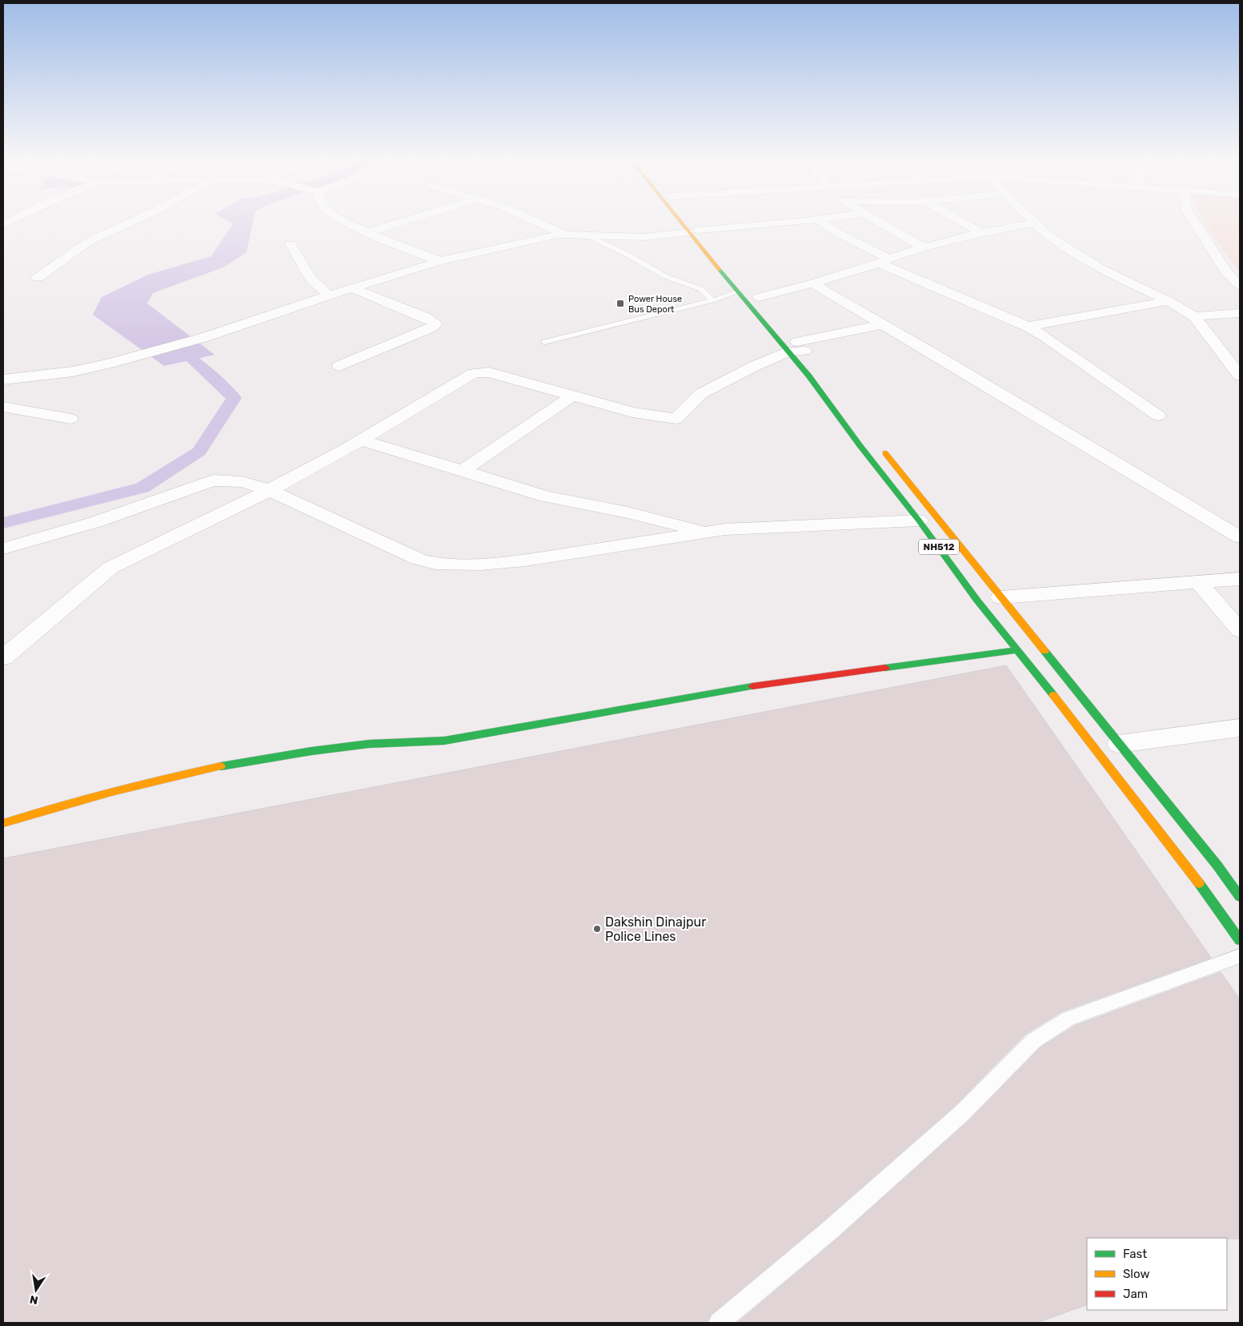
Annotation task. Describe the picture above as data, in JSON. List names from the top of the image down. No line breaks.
{"streets":{"main road":["NH512"]},"places":{"transit":["Power House Bus Deport"],"other":["Dakshin Dinajpur Police Lines"]},"legend":["Fast","Slow","Jam"],"north":"bottom"}
